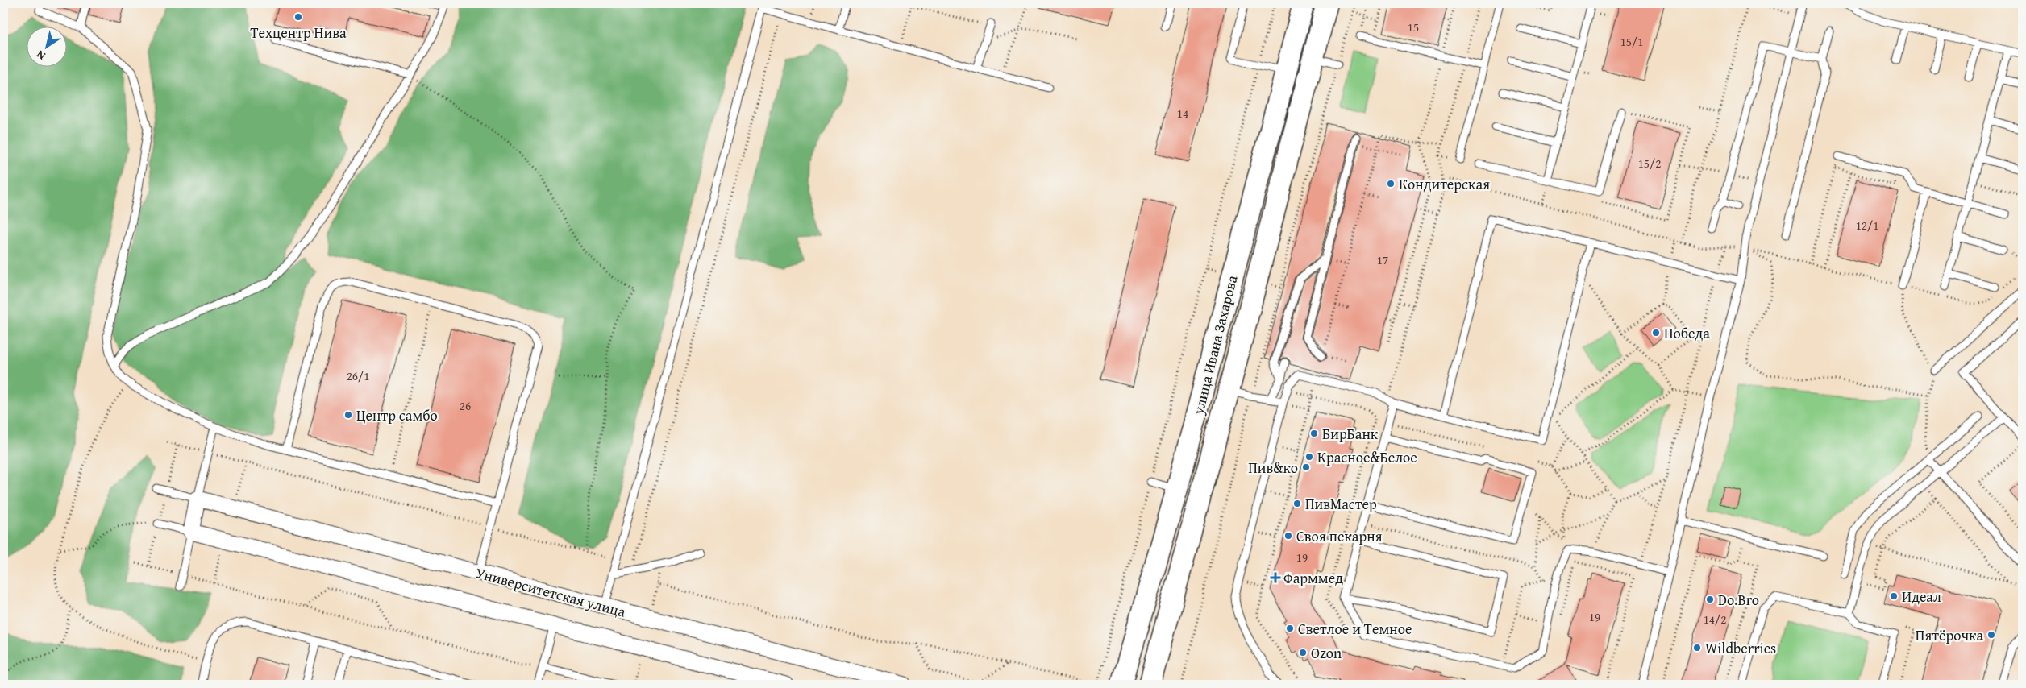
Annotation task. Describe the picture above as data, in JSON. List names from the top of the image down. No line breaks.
{"streets":{"main road":["улица Ивана Захарова"],"street":["Университетская улица"]},"places":{"other":["Техцентр Нива","Кондитерская","Победа","Центр самбо","БирБанк","Красное&Белое","Пив&ко","ПивМастер","Своя пекарня","Идеал","Do.Bro","Светлое и Темное","Пятёрочка","Wildberries","Ozon"],"health":["Фарммед"]},"house_numbers":["15","15/1","14","15/2","12/1","17","26/1","26","19","19","14/2"],"north":"bottom left"}
